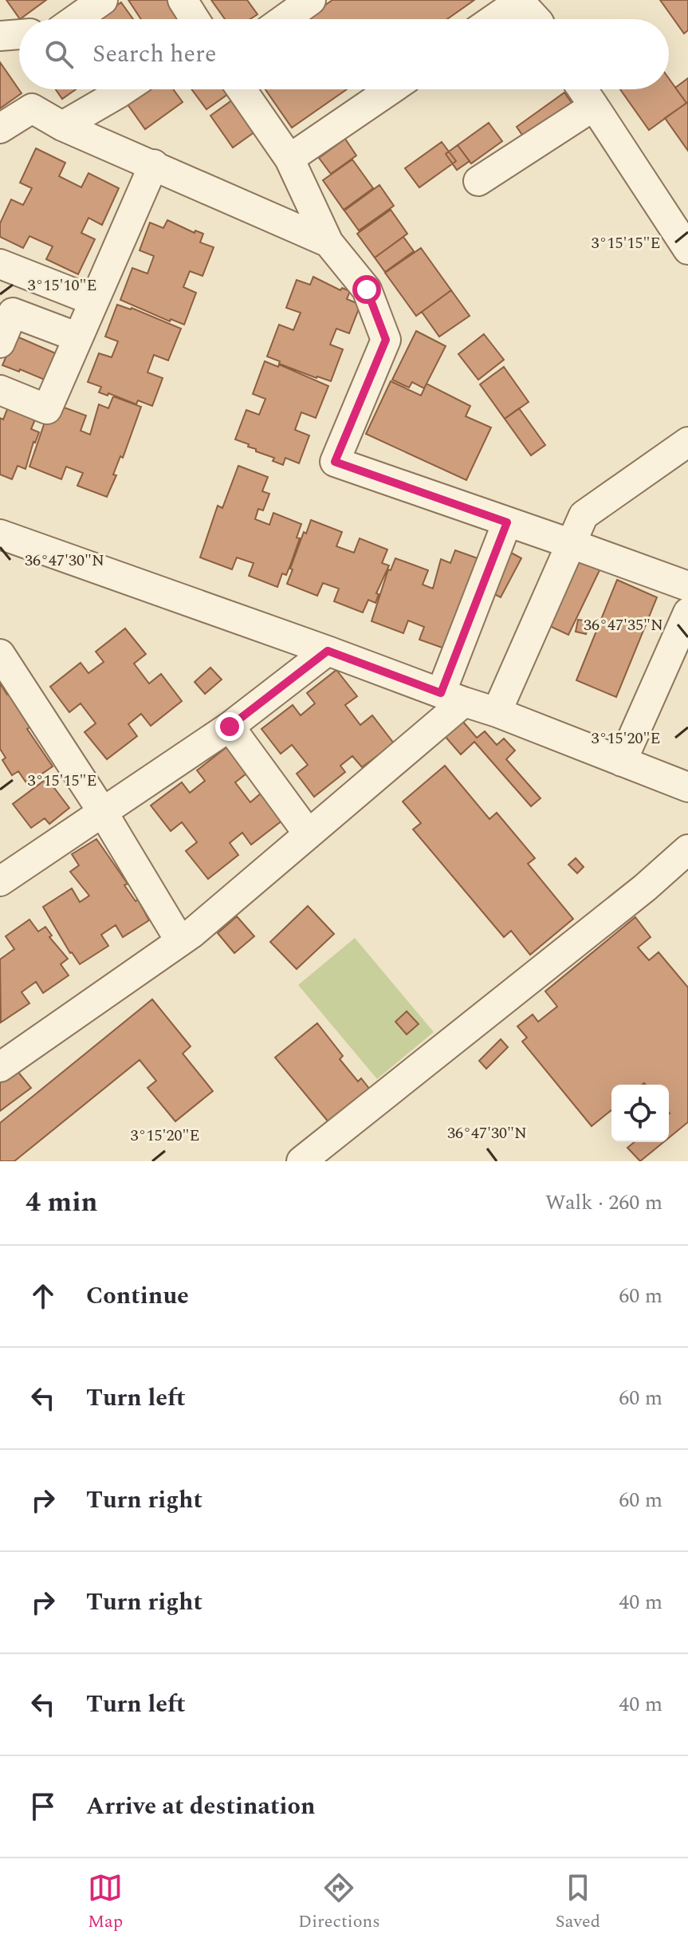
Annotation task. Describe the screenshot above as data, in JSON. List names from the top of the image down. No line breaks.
{"page":{"search":"Search here","heading":["4 min","Walk · 260 m"],"list":[["Continue","60 m"],["Turn left","60 m"],["Turn right","60 m"],["Turn right","40 m"],["Turn left","40 m"],"Arrive at destination"],"nav":["Map","Directions","Saved"]},"coordinates":["3°15'15\"E","3°15'10\"E","36°47'30\"N","36°47'35\"N","3°15'20\"E"]}
